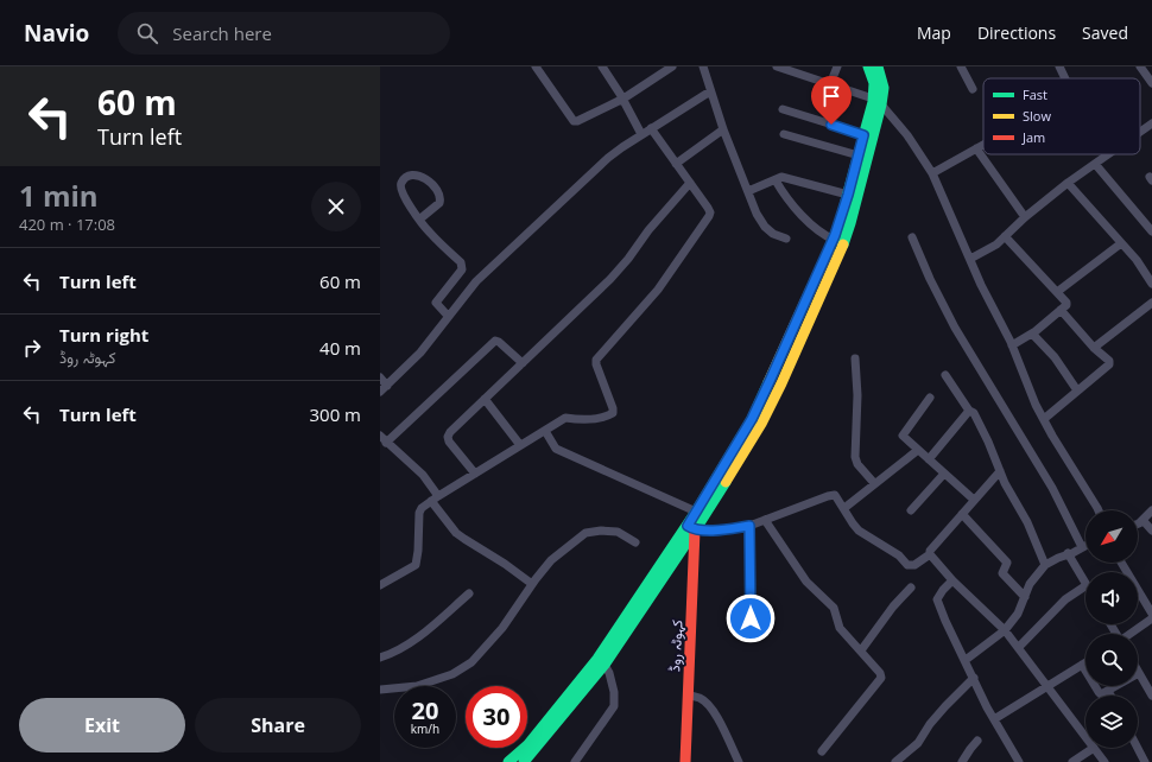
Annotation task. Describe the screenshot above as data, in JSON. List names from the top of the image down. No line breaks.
{"streets":{"main road":["کہوٹہ روڈ"]},"legend":["Fast","Slow","Jam"],"north":"bottom left","page":{"header":"Navio","search":"Search here","nav":["Map","Directions","Saved"],"turn":["60 m","Turn left"],"heading":["1 min","420 m · 17:08"],"list":[{"name":"Turn left","value":"60 m"},{"name":"Turn right","note":"کہوٹہ روڈ","value":"40 m"},{"name":"Turn left","value":"300 m"}],"speed":"20 km/h","limit":"30","buttons":["Exit","Share"]}}
